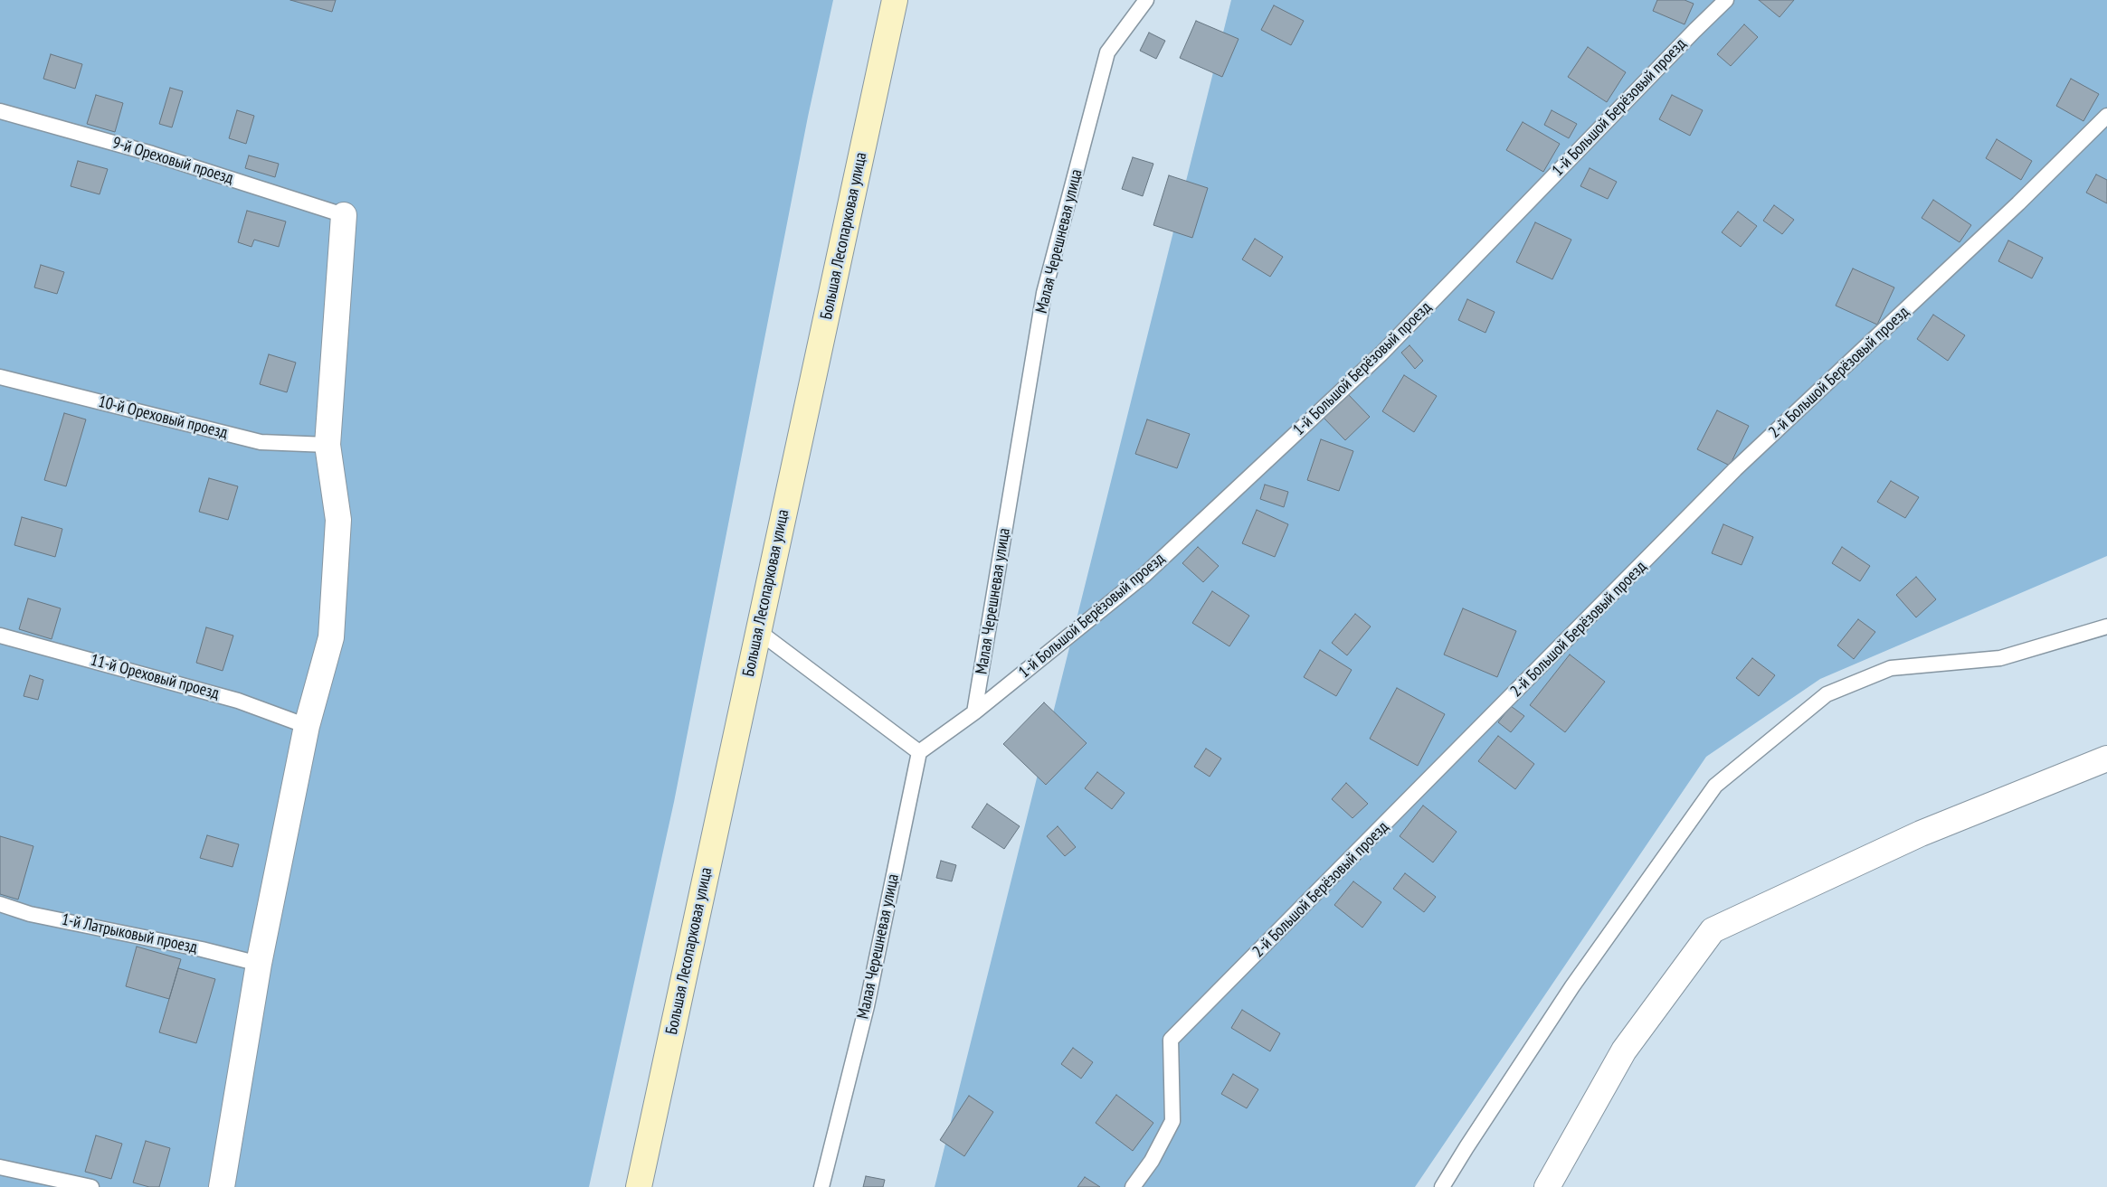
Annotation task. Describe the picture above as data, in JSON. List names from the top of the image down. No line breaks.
{"streets":{"main road":["Большая Лесопарковая улица"],"lane":["1-й Большой Берёзовый проезд","9-й Ореховый проезд","Малая Черешневая улица","2-й Большой Берёзовый проезд","10-й Ореховый проезд","11-й Ореховый проезд","1-й Латрыковый проезд"]},"crossings":[["1-й Большой Берёзовый проезд","Малая Черешневая улица"]]}
